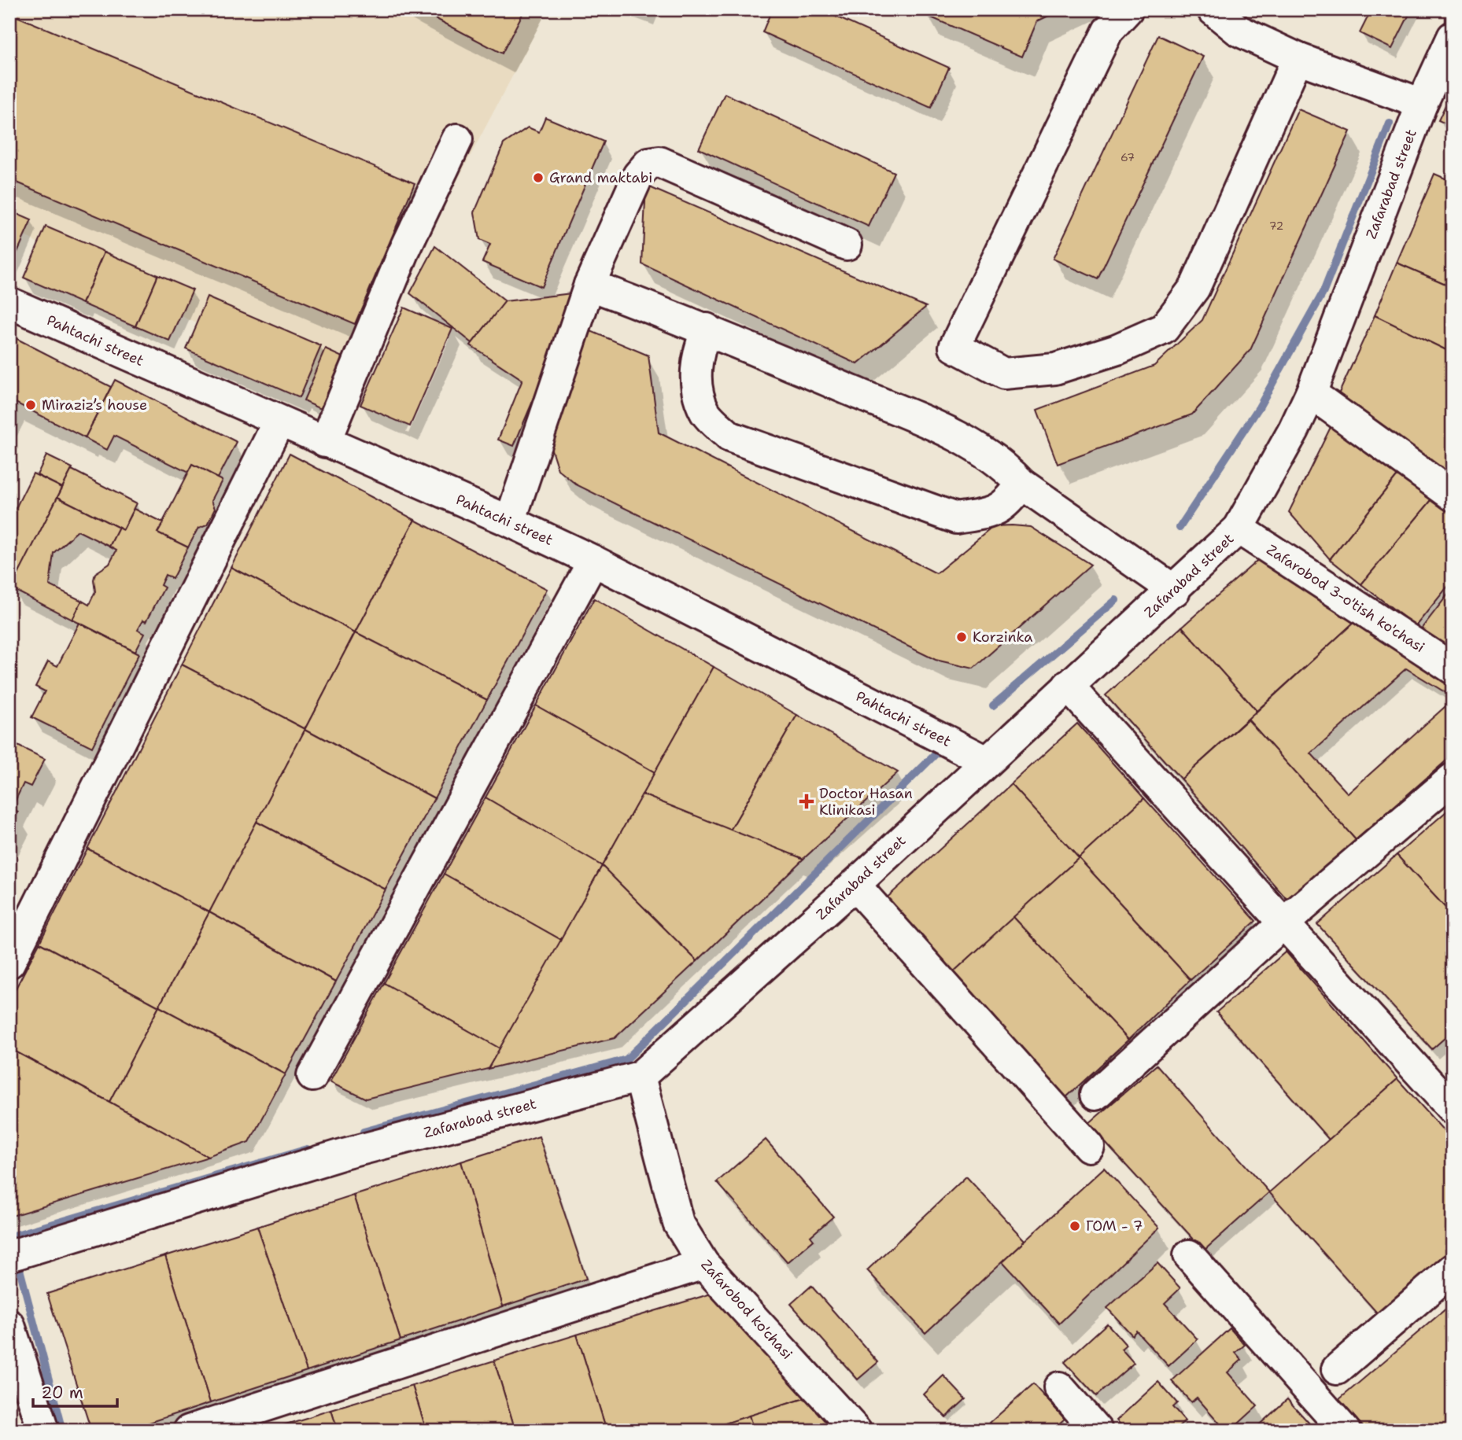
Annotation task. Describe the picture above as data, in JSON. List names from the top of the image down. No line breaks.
{"streets":{"street":["Zafarabad street","Pahtachi street","Zafarobod 3-o'tish ko'chasi","Zafarobod ko'chasi"]},"crossings":[["Zafarabad street","Pahtachi street"],["Zafarabad street","Zafarobod 3-o'tish ko'chasi"],["Zafarabad street","Zafarobod ko'chasi"]],"places":{"other":["Grand maktabi","Miraziz’s house","Korzinka","ГОМ - 7"],"health":["Doctor Hasan Klinikasi"]},"house_numbers":["67","72"],"scale_bar":"20 m"}
